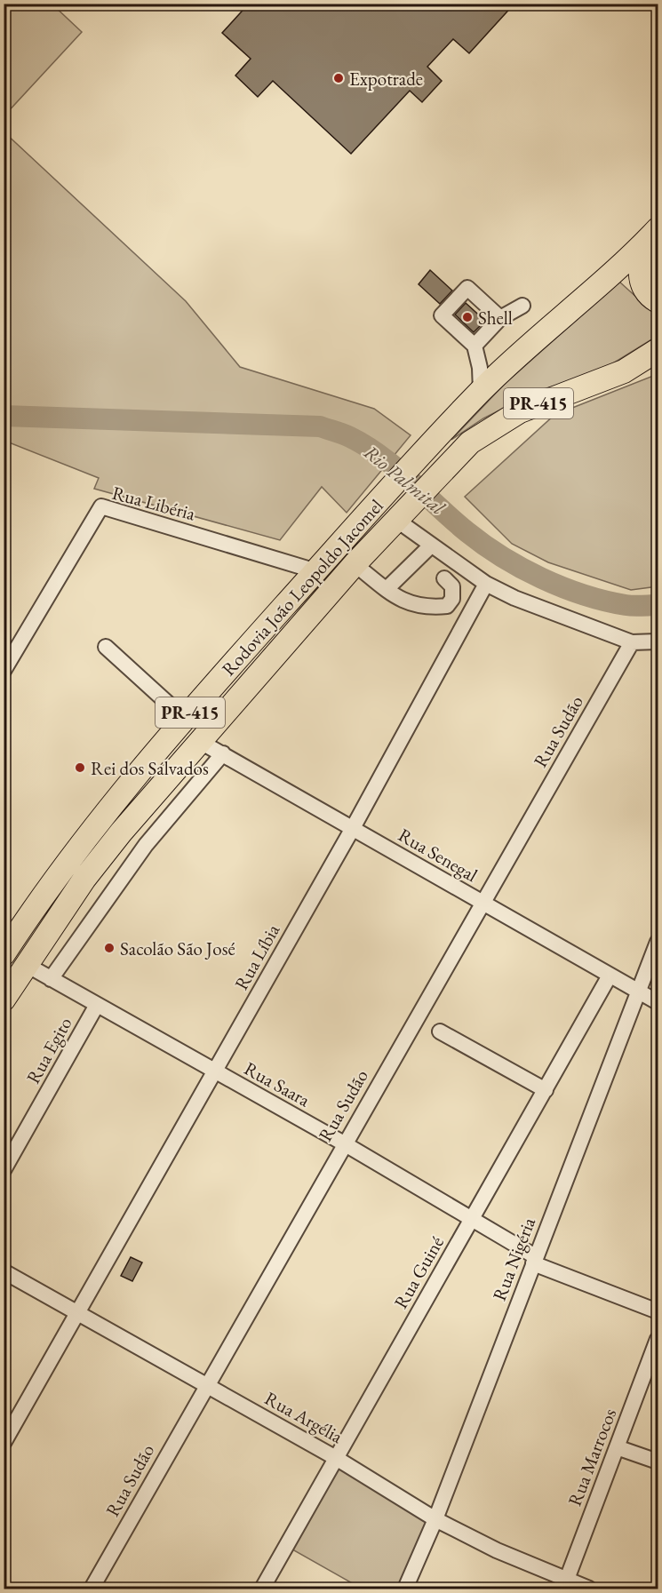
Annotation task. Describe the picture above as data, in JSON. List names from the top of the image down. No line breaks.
{"streets":{"highway":["PR-415","Rodovia João Leopoldo Jacomel"],"street":["Rua Libéria","Rua Sudão","Rua Senegal","Rua Líbia","Rua Egito","Rua Saara","Rua Nigéria","Rua Guiné","Rua Argélia","Rua Marrocos"]},"crossings":[["Rua Libéria","Rodovia João Leopoldo Jacomel"],["Rodovia João Leopoldo Jacomel","Rua Senegal"],["Rodovia João Leopoldo Jacomel","Rua Saara"],["Rua Sudão","Rua Senegal"],["Rua Sudão","Rua Saara"],["Rua Sudão","Rua Argélia"],["Rua Senegal","Rua Líbia"],["Rua Senegal","Rua Nigéria"],["Rua Senegal","Rua Guiné"],["Rua Líbia","Rua Saara"],["Rua Líbia","Rua Argélia"],["Rua Egito","Rua Saara"],["Rua Saara","Rua Nigéria"],["Rua Saara","Rua Guiné"],["Rua Nigéria","Rua Argélia"],["Rua Guiné","Rua Argélia"],["Rua Argélia","Rua Marrocos"]],"water":["Rio Palmital"],"places":["Expotrade","Shell","Rei dos Salvados","Sacolão São José"]}
